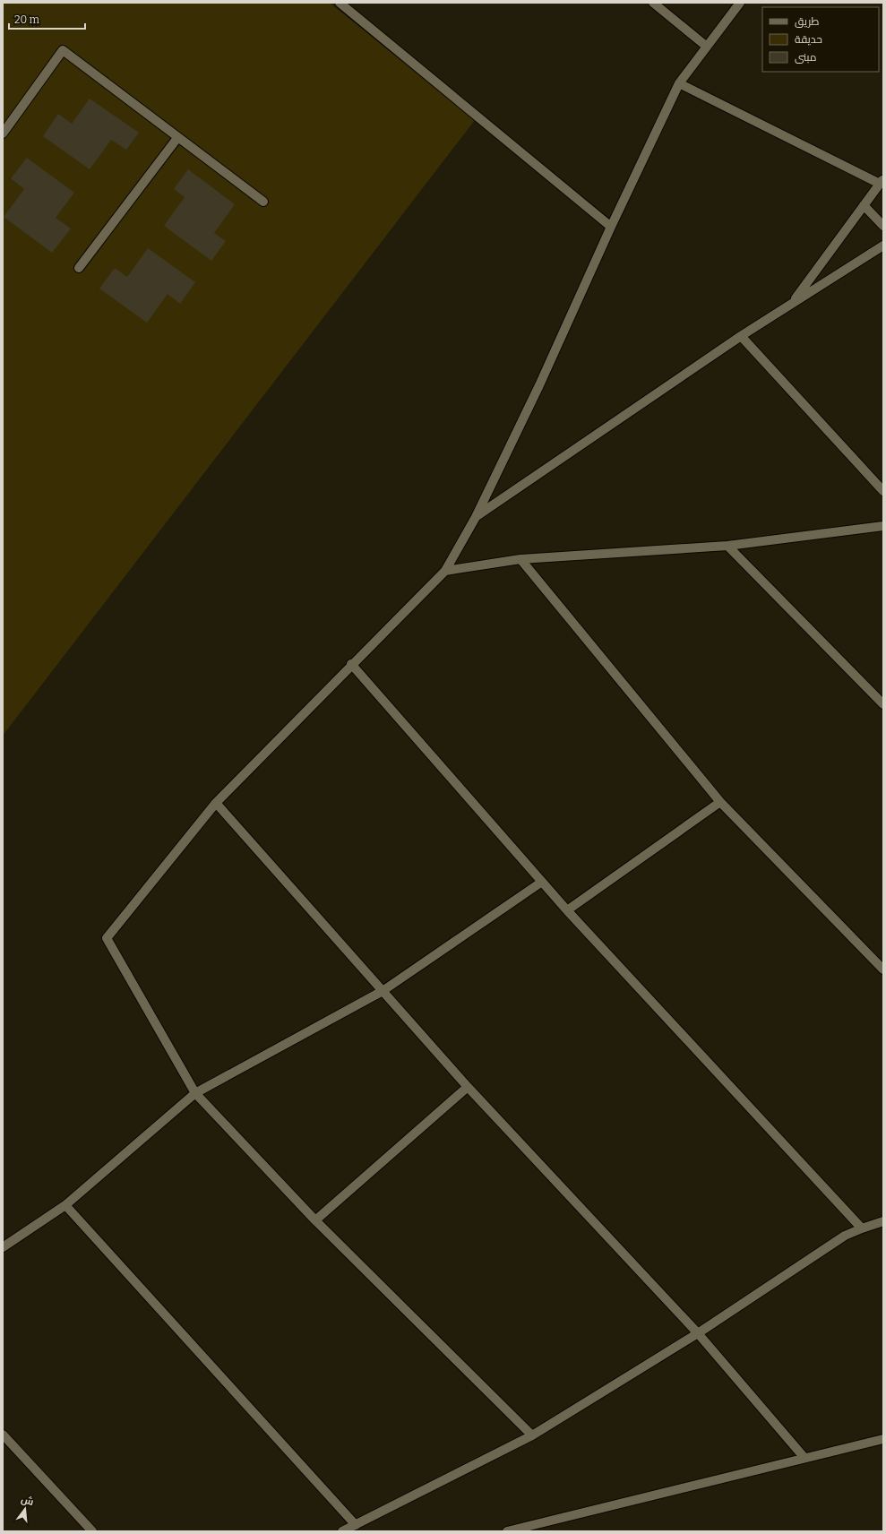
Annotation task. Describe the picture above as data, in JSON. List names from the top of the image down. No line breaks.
{"legend":["طريق","حديقة","مبنى"],"scale_bar":"20 m","north":"top"}
